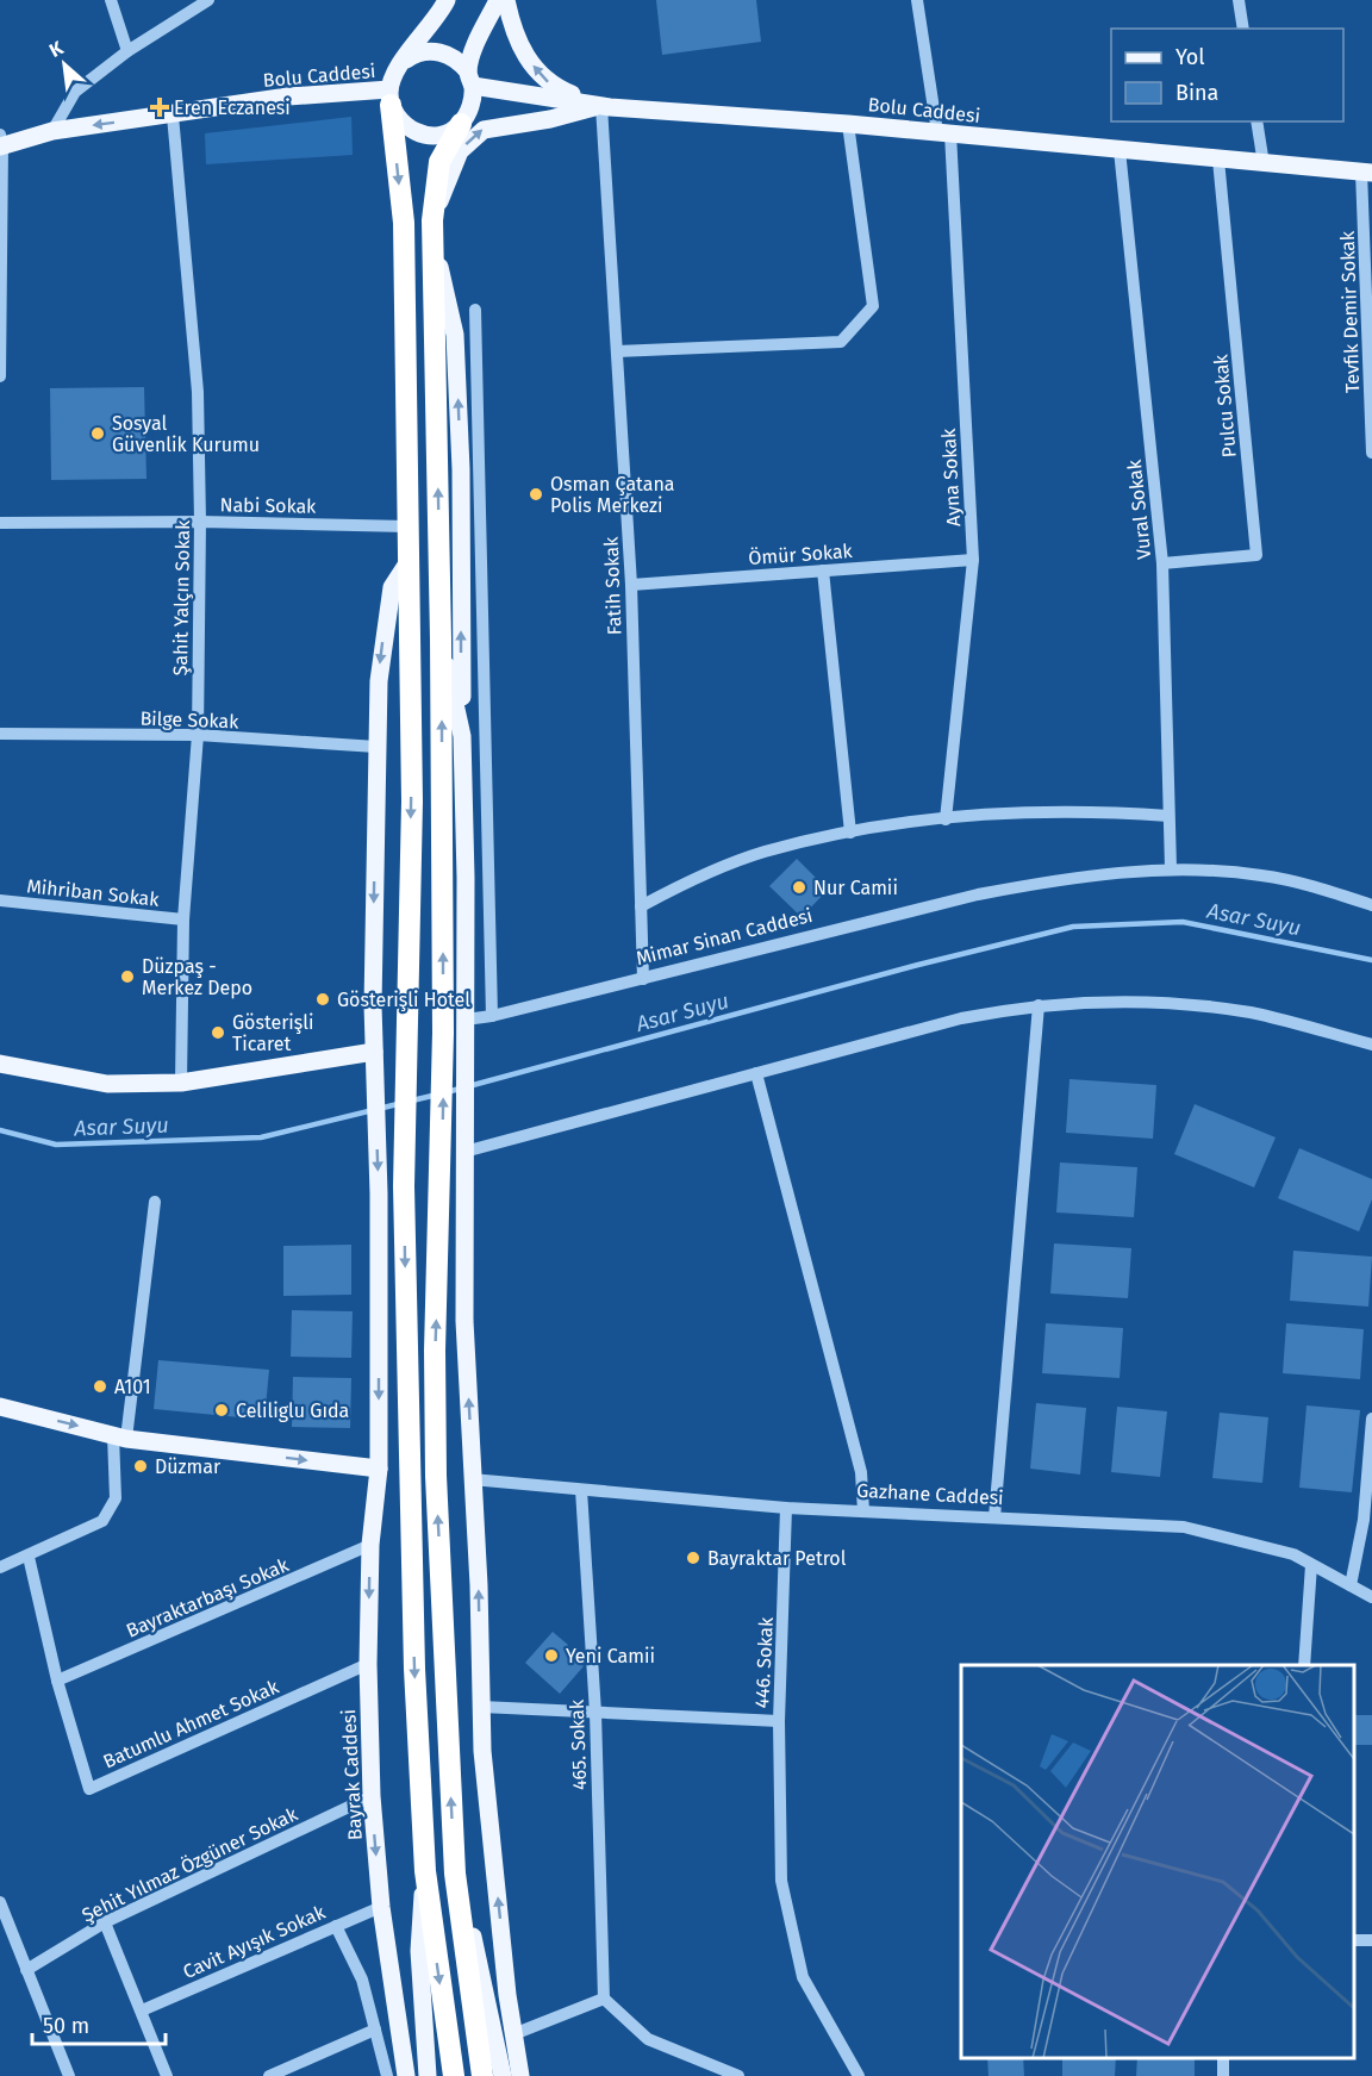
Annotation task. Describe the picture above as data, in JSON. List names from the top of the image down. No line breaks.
{"streets":{"main road":["Bolu Caddesi","Bayrak Caddesi"],"street":["Tevfik Demir Sokak","Pulcu Sokak","Ayna Sokak","Nabi Sokak","Vural Sokak","Ömür Sokak","Fatih Sokak","Şahit Yalçın Sokak","Bilge Sokak","Mihriban Sokak","Mimar Sinan Caddesi","Gazhane Caddesi","Bayraktarbaşı Sokak","446. Sokak","Batumlu Ahmet Sokak","465. Sokak","Şehit Yılmaz Özgüner Sokak","Cavit Ayışık Sokak"]},"crossings":[["Bolu Caddesi","Tevfik Demir Sokak"],["Bolu Caddesi","Pulcu Sokak"],["Bolu Caddesi","Ayna Sokak"],["Bolu Caddesi","Vural Sokak"],["Bolu Caddesi","Fatih Sokak"],["Bolu Caddesi","Şahit Yalçın Sokak"],["Pulcu Sokak","Vural Sokak"],["Ayna Sokak","Ömür Sokak"],["Nabi Sokak","Şahit Yalçın Sokak"],["Vural Sokak","Mimar Sinan Caddesi"],["Ömür Sokak","Fatih Sokak"],["Fatih Sokak","Mimar Sinan Caddesi"],["Şahit Yalçın Sokak","Bilge Sokak"],["Şahit Yalçın Sokak","Mihriban Sokak"],["Bilge Sokak","Bayrak Caddesi"],["Gazhane Caddesi","446. Sokak"],["Gazhane Caddesi","465. Sokak"],["Bayraktarbaşı Sokak","Batumlu Ahmet Sokak"],["Bayraktarbaşı Sokak","Bayrak Caddesi"],["446. Sokak","465. Sokak"],["Batumlu Ahmet Sokak","Bayrak Caddesi"],["Bayrak Caddesi","Şehit Yılmaz Özgüner Sokak"],["Bayrak Caddesi","Cavit Ayışık Sokak"]],"water":["Asar Suyu"],"places":{"health":["Eren Eczanesi"],"other":["Sosyal Güvenlik Kurumu","Osman Çatana Polis Merkezi","Nur Camii","Düzpaş - Merkez Depo","Gösterişli Hotel","Gösterişli Ticaret","A101","Celiliglu Gıda","Düzmar","Bayraktar Petrol","Yeni Camii"]},"legend":["Yol","Bina"],"scale_bar":"50 m","north":"top left"}
